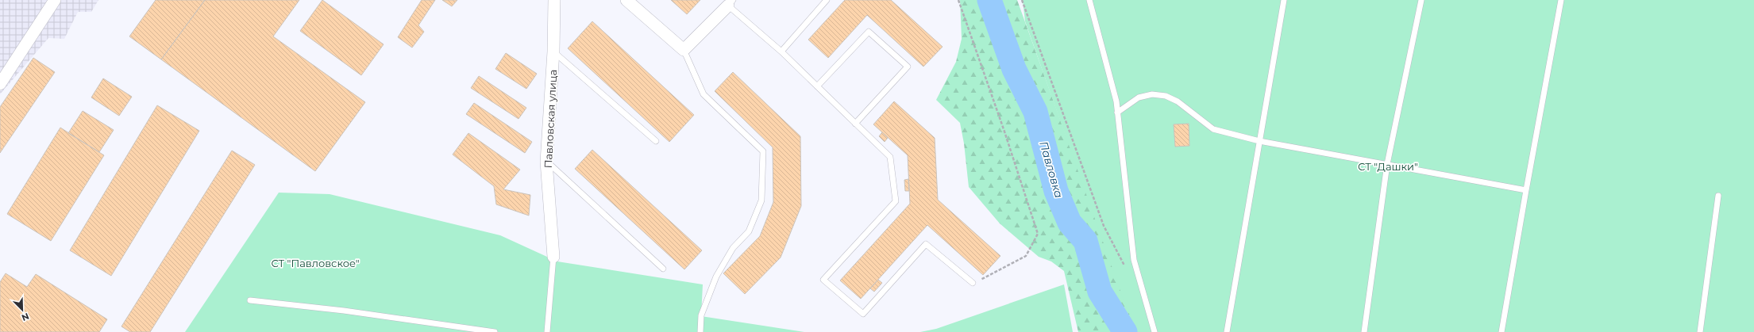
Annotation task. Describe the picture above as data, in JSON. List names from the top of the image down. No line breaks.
{"streets":{"street":["Павловская улица"]},"water":["Павловка"],"parks":["СТ \"Дашки\"","СТ \"Павловское\""],"north":"bottom right"}
